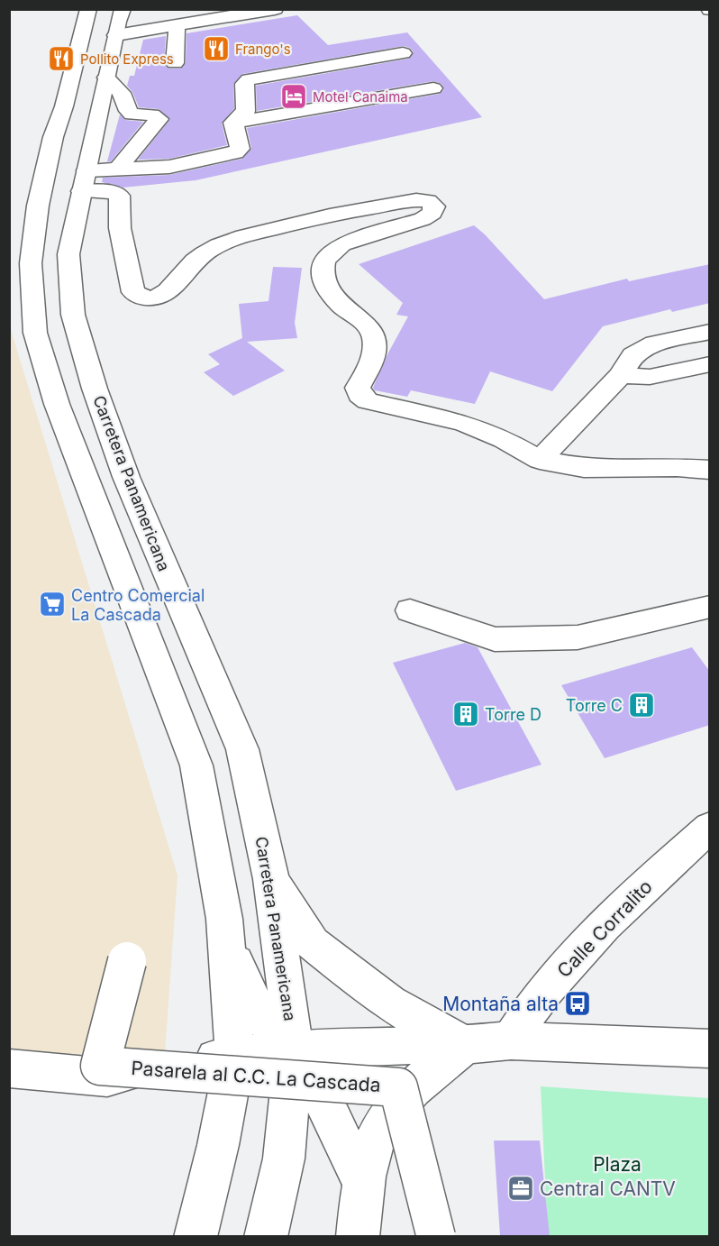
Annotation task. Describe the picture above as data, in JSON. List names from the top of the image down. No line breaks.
{"streets":{"main road":["Carretera Panamericana","Calle Corralito","Pasarela al C.C. La Cascada"]},"parks":["Plaza"],"places":{"restaurant":["Frango's","Pollito Express"],"hotel":["Motel Canaima"],"supermarket":["Centro Comercial La Cascada"],"building":["Torre C","Torre D"],"bus stop":["Montaña alta"],"office":["Central CANTV"]}}
